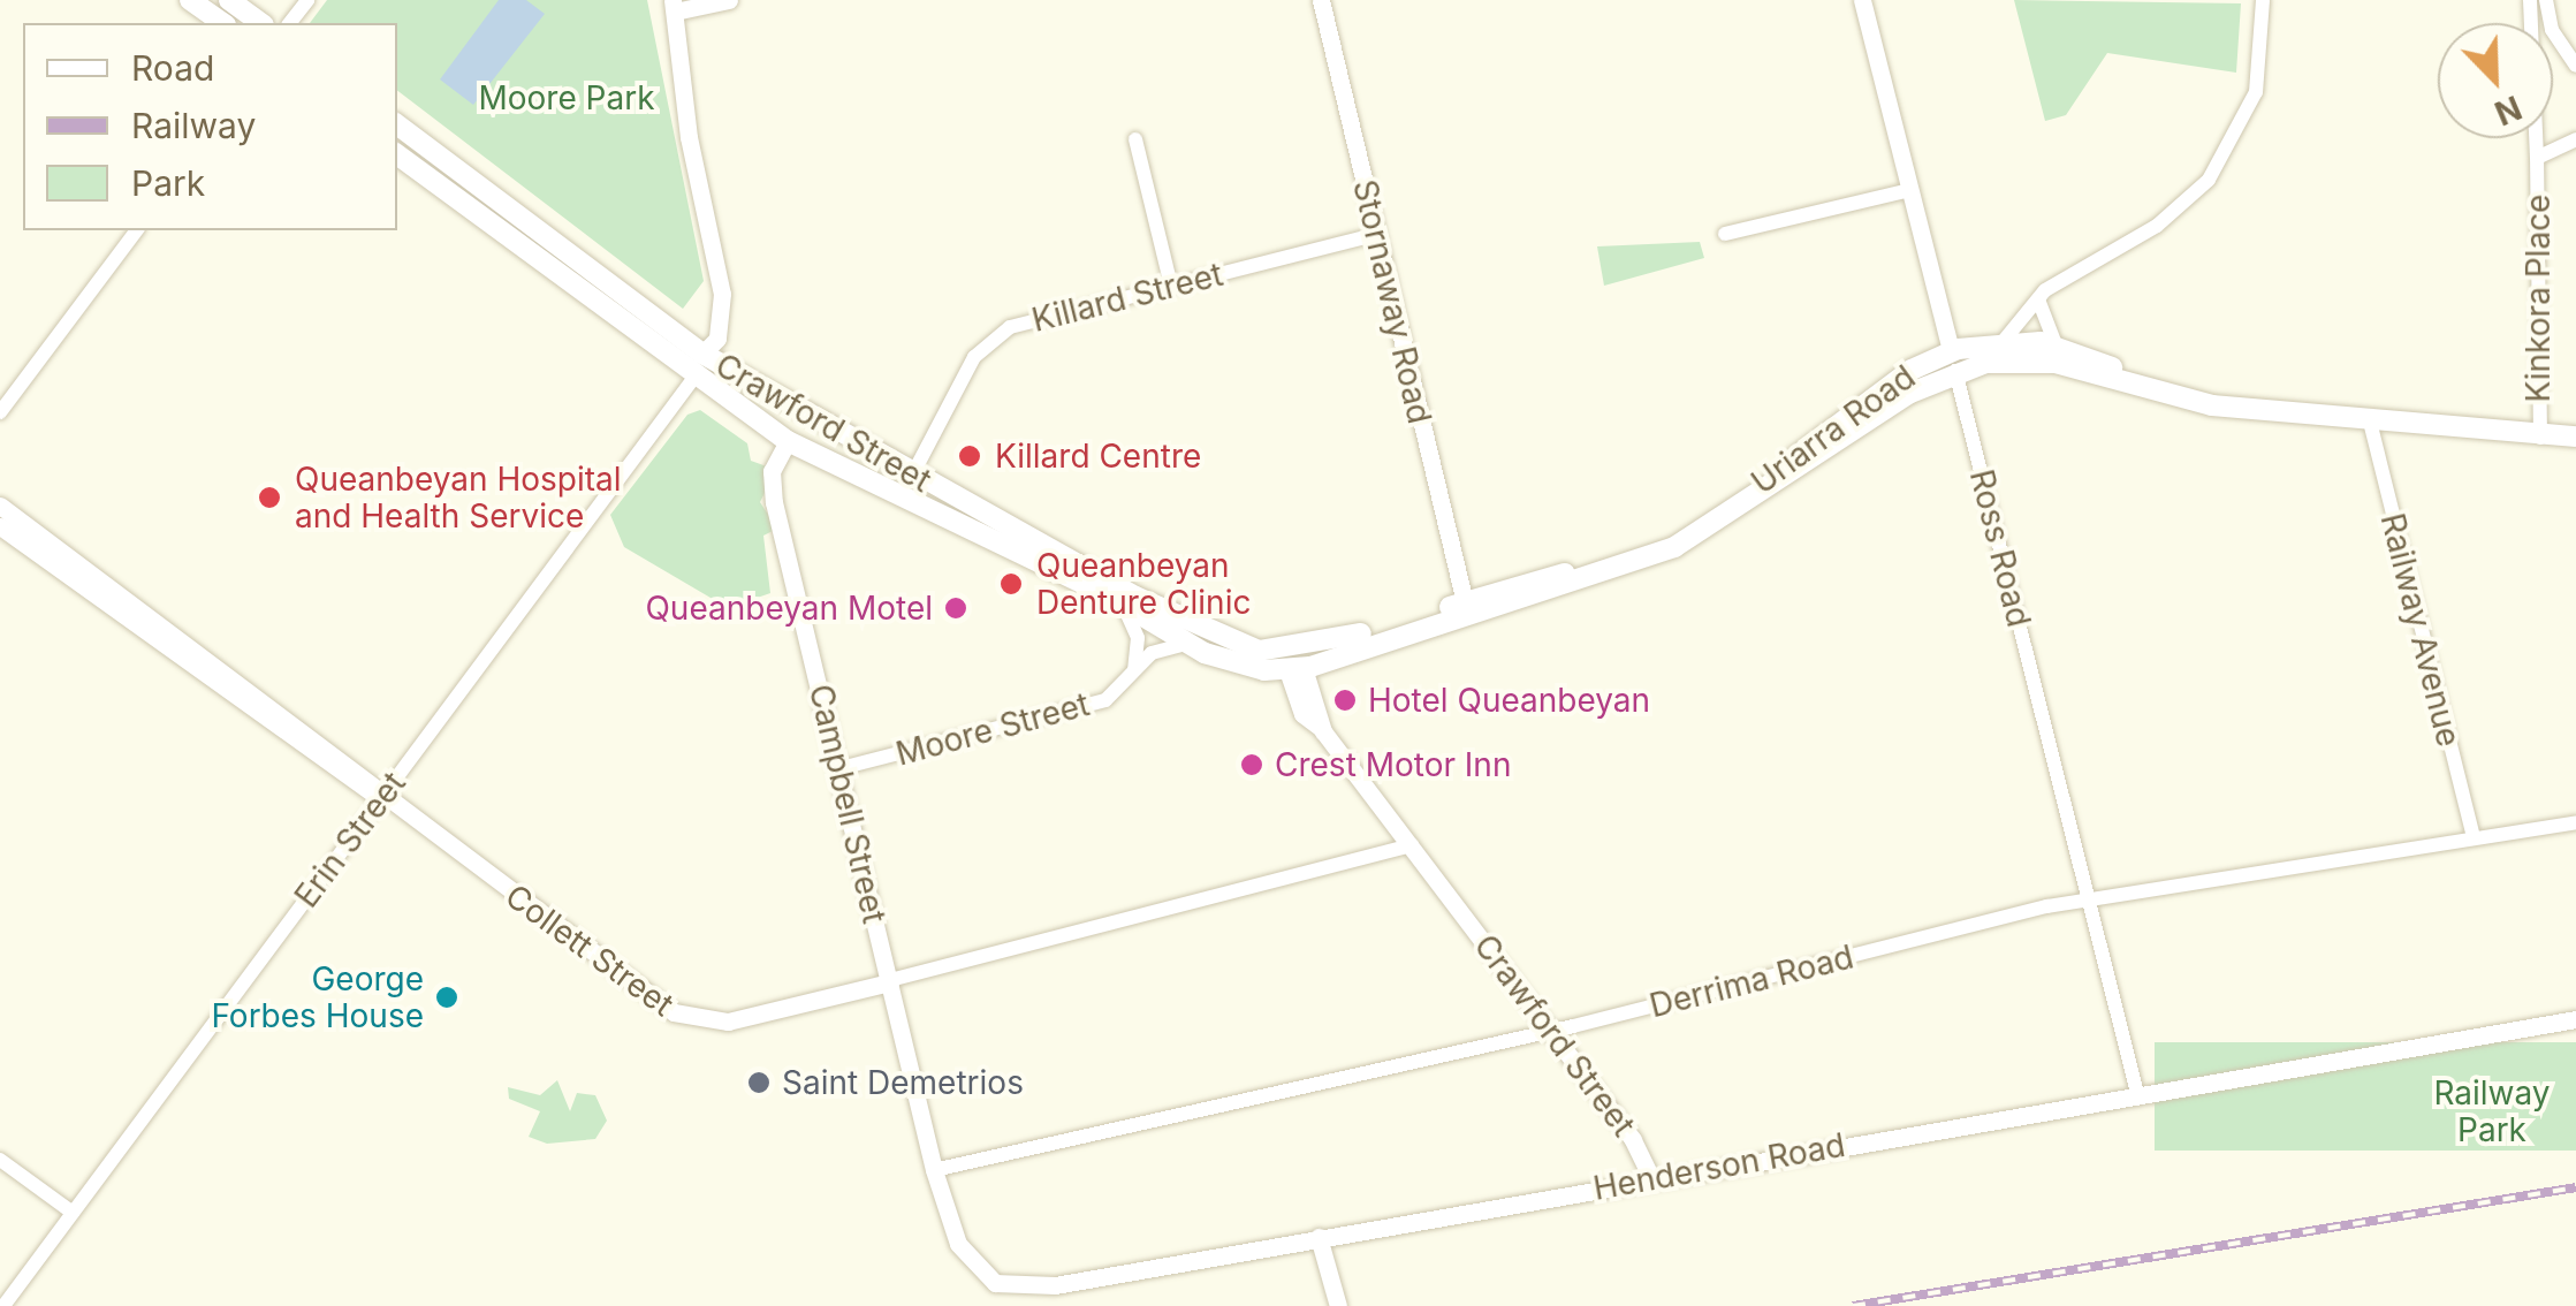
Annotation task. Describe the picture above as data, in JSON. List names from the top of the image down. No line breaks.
{"streets":{"main road":["Killard Street","Crawford Street","Uriarra Road"],"street":["Kinkora Place","Stornaway Road","Ross Road","Railway Avenue","Moore Street","Campbell Street","Erin Street","Collett Street","Derrima Road","Henderson Road"]},"crossings":[["Killard Street","Stornaway Road"],["Killard Street","Crawford Street"],["Kinkora Place","Uriarra Road"],["Stornaway Road","Uriarra Road"],["Crawford Street","Uriarra Road"],["Crawford Street","Moore Street"],["Crawford Street","Campbell Street"],["Crawford Street","Erin Street"],["Crawford Street","Collett Street"],["Crawford Street","Derrima Road"],["Crawford Street","Henderson Road"],["Uriarra Road","Ross Road"],["Uriarra Road","Railway Avenue"],["Ross Road","Derrima Road"],["Ross Road","Henderson Road"],["Railway Avenue","Derrima Road"],["Moore Street","Campbell Street"],["Campbell Street","Collett Street"],["Campbell Street","Derrima Road"],["Campbell Street","Henderson Road"],["Erin Street","Collett Street"],["Derrima Road","Henderson Road"]],"parks":["Moore Park","Railway Park"],"places":["Killard Centre","Queanbeyan Hospital and Health Service","Queanbeyan Denture Clinic","Queanbeyan Motel","Hotel Queanbeyan","Crest Motor Inn","George Forbes House","Saint Demetrios"],"legend":["Road","Railway","Park"],"north":"bottom right"}
